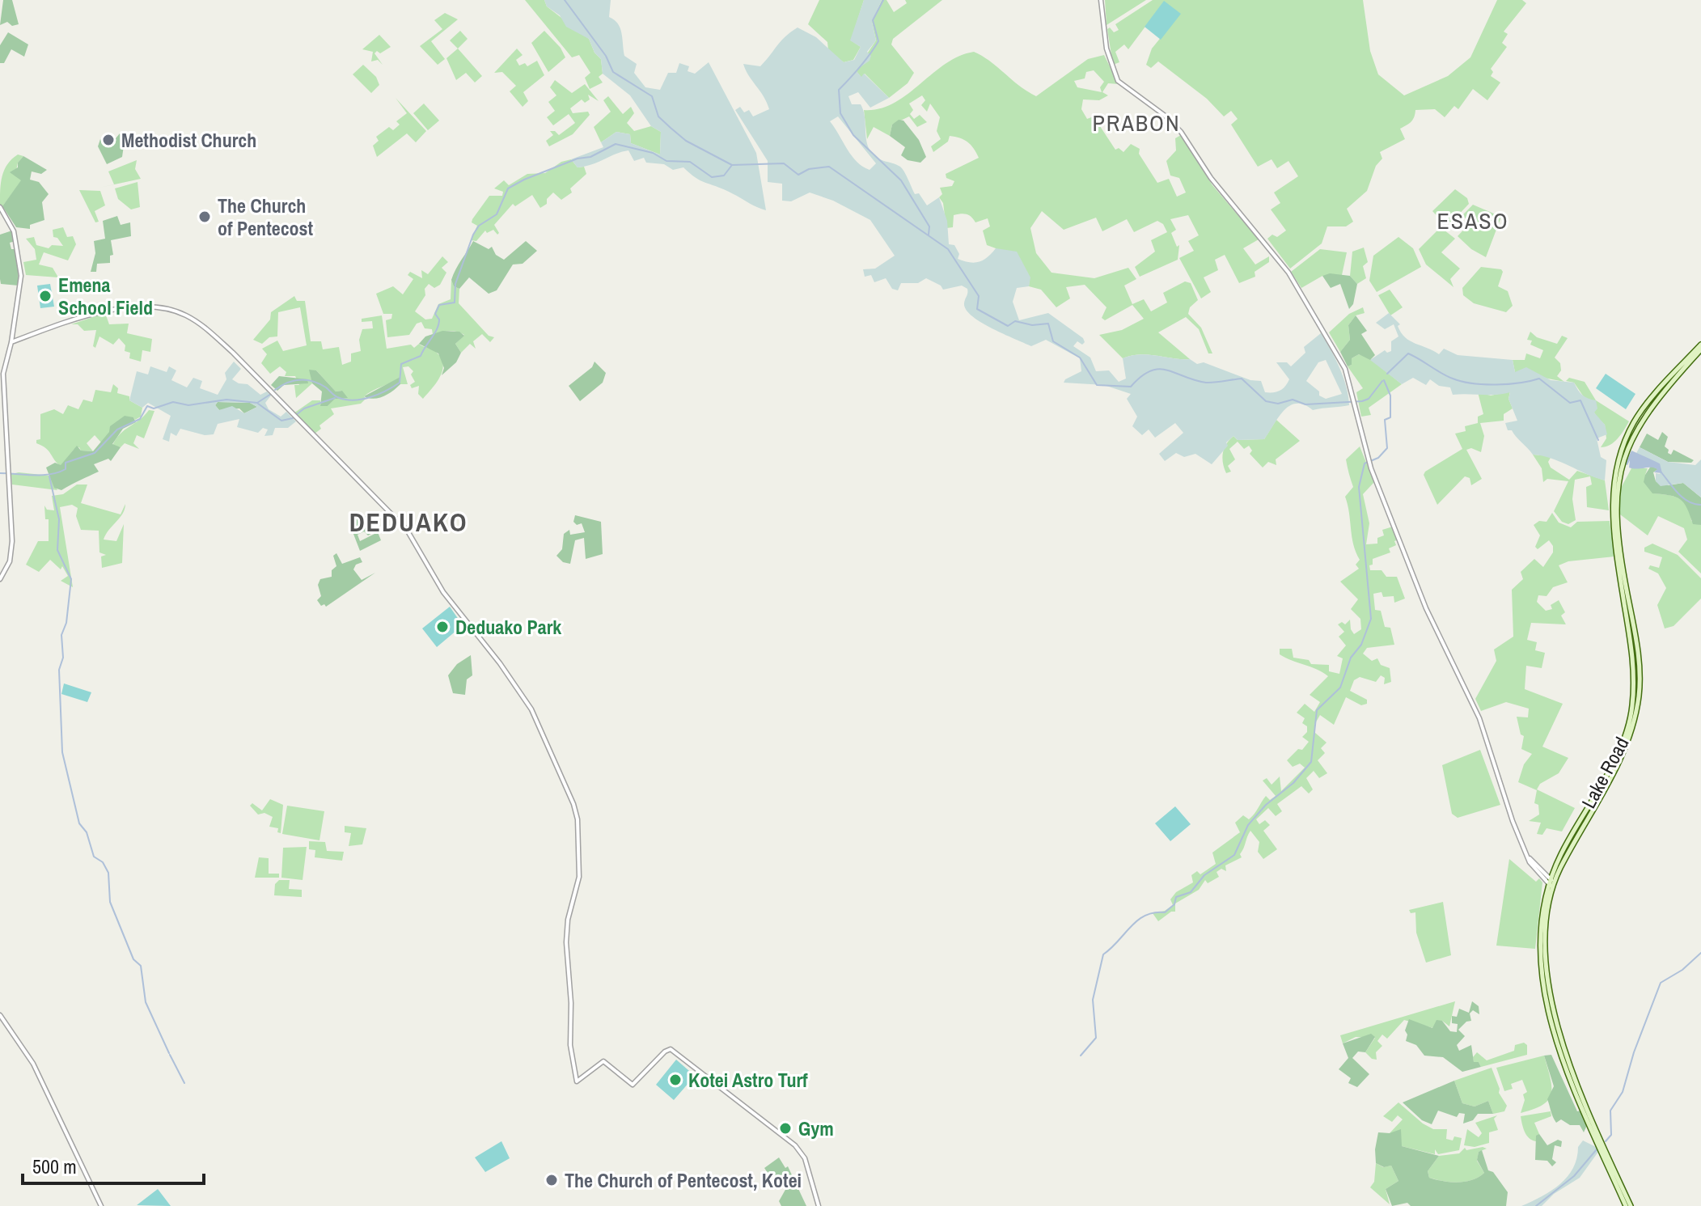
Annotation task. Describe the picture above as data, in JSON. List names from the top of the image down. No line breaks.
{"streets":{"main road":["Lake Road"]},"districts":["PRABON","ESASO","DEDUAKO"],"places":["Methodist Church","The Church of Pentecost","Emena School Field","Deduako Park","Kotei Astro Turf","Gym","The Church of Pentecost, Kotei"],"scale_bar":"500 m"}
